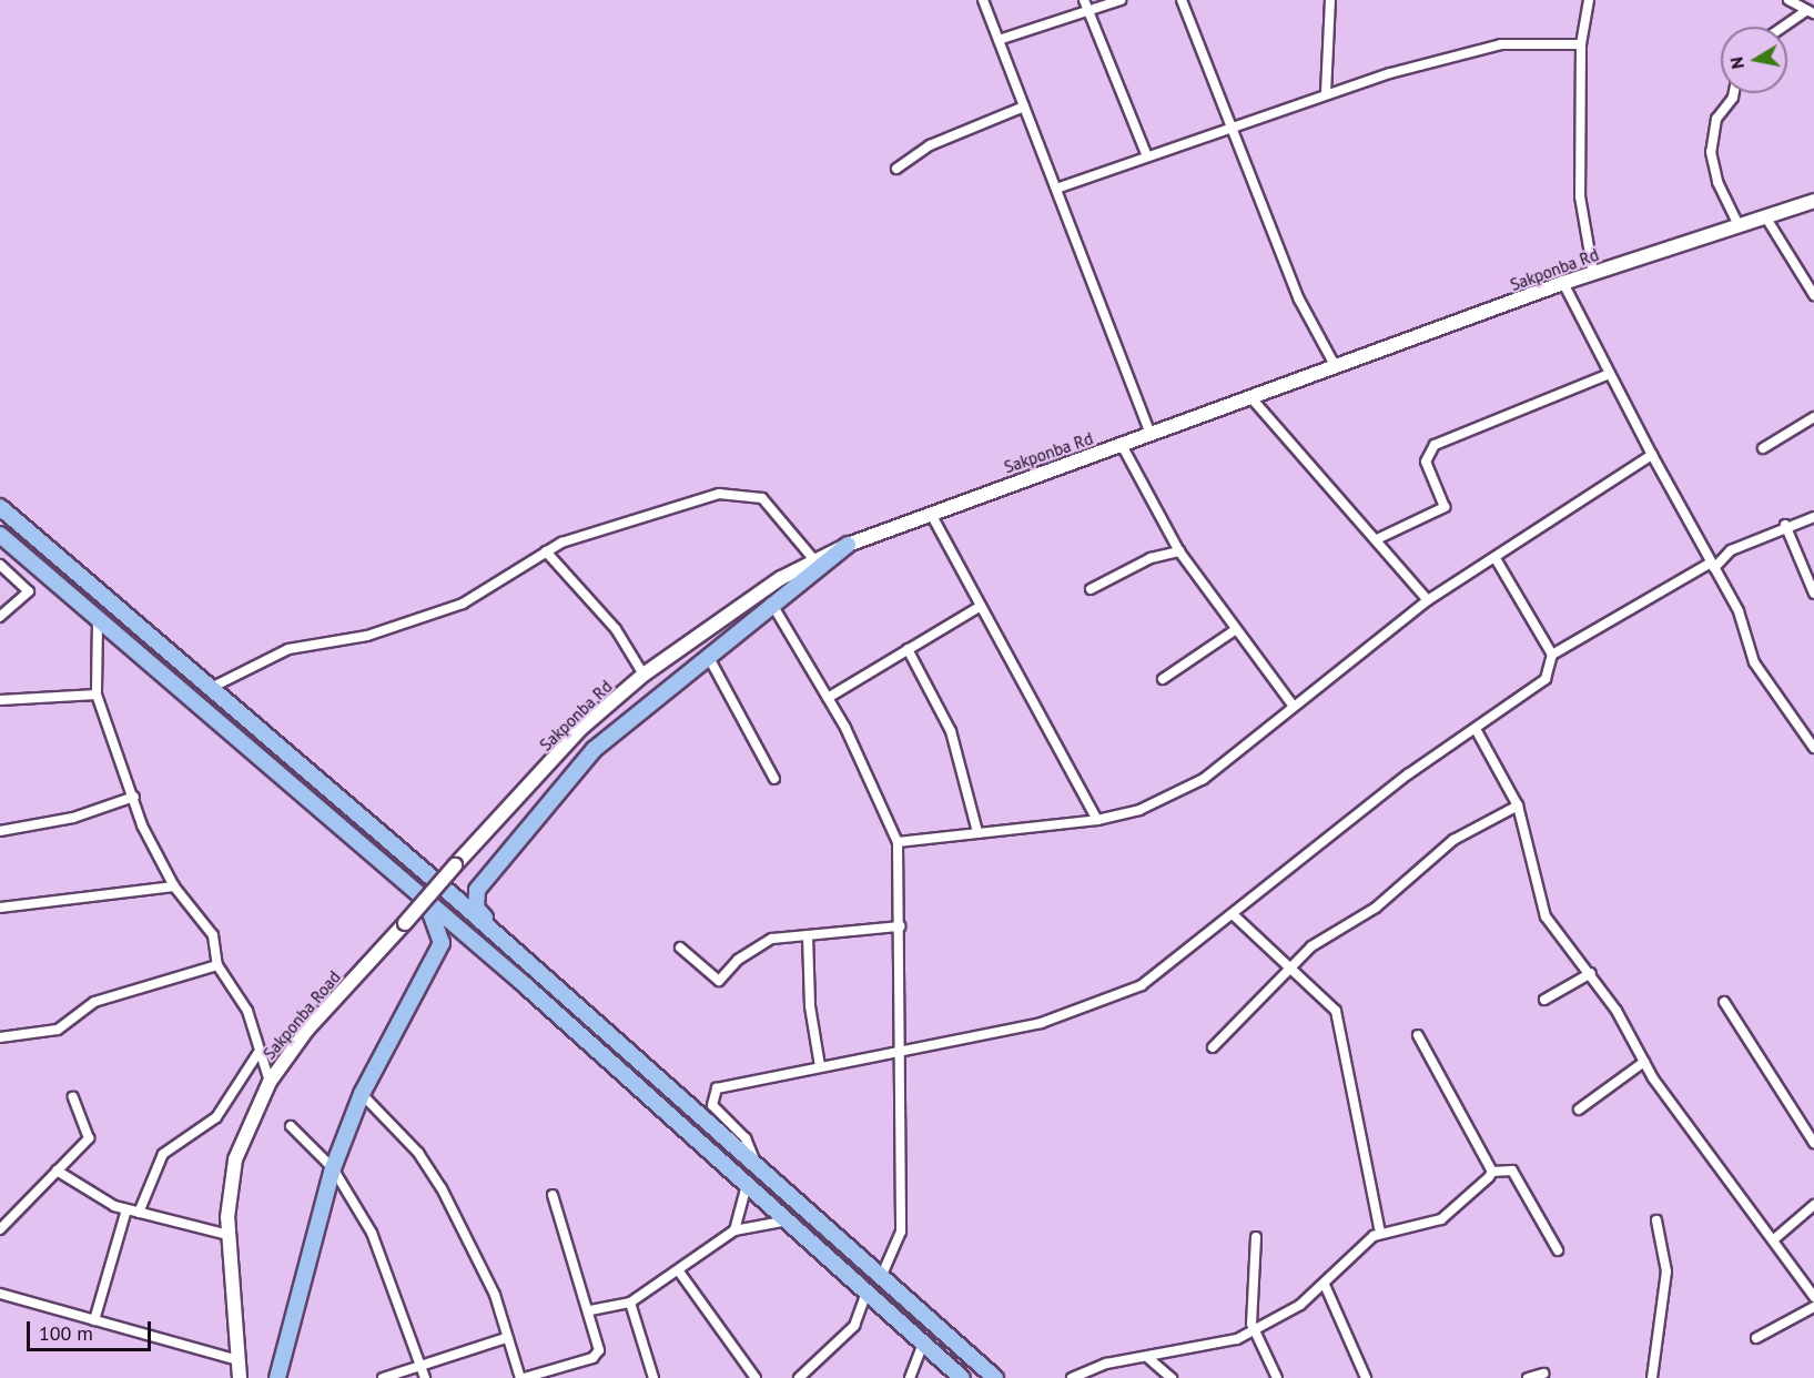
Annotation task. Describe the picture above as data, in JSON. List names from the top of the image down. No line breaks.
{"streets":{"main road":["Sakponba Rd","Sakponba Road"]},"crossings":[["Sakponba Rd","Sakponba Road"]],"scale_bar":"100 m","north":"left"}
